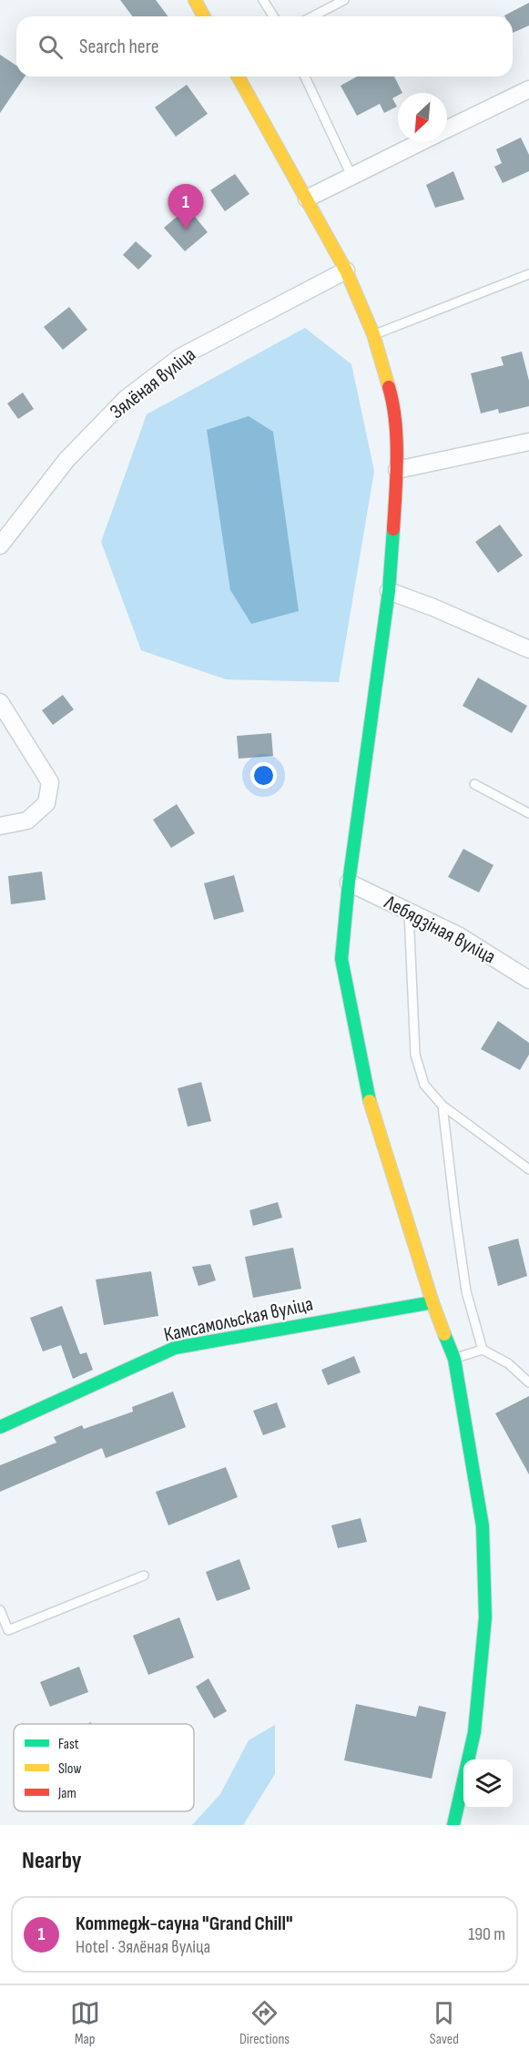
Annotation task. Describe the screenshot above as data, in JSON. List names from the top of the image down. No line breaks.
{"streets":{"street":["Зялёная вуліца","Лебядзіная вуліца","Камсамольская вуліца"]},"legend":["Fast","Slow","Jam"],"north":"bottom left","page":{"search":"Search here","pins":"1","heading":"Nearby","list":[{"mark":"1","name":"Коттедж-сауна \"Grand Chill\"","note":"Hotel · Зялёная вуліца","value":"190 m"}],"nav":["Map","Directions","Saved"]}}
